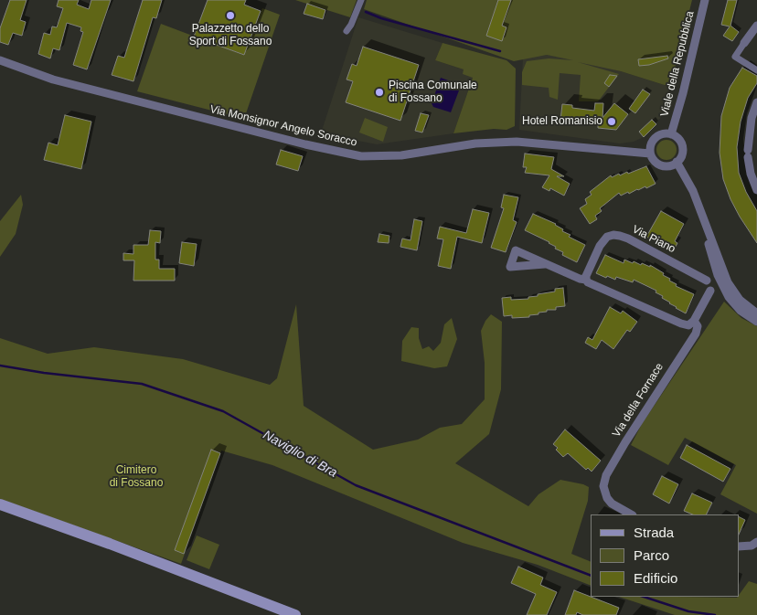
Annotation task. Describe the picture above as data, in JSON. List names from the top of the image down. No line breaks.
{"streets":{"street":["Viale della Repubblica","Via Monsignor Angelo Soracco","Via Piano","Via della Fornace"]},"crossings":[["Viale della Repubblica","Via Monsignor Angelo Soracco"]],"water":["Naviglio di Bra"],"parks":["Cimitero di Fossano"],"places":["Palazzetto dello Sport di Fossano","Piscina Comunale di Fossano","Hotel Romanisio"],"legend":["Strada","Parco","Edificio"]}
